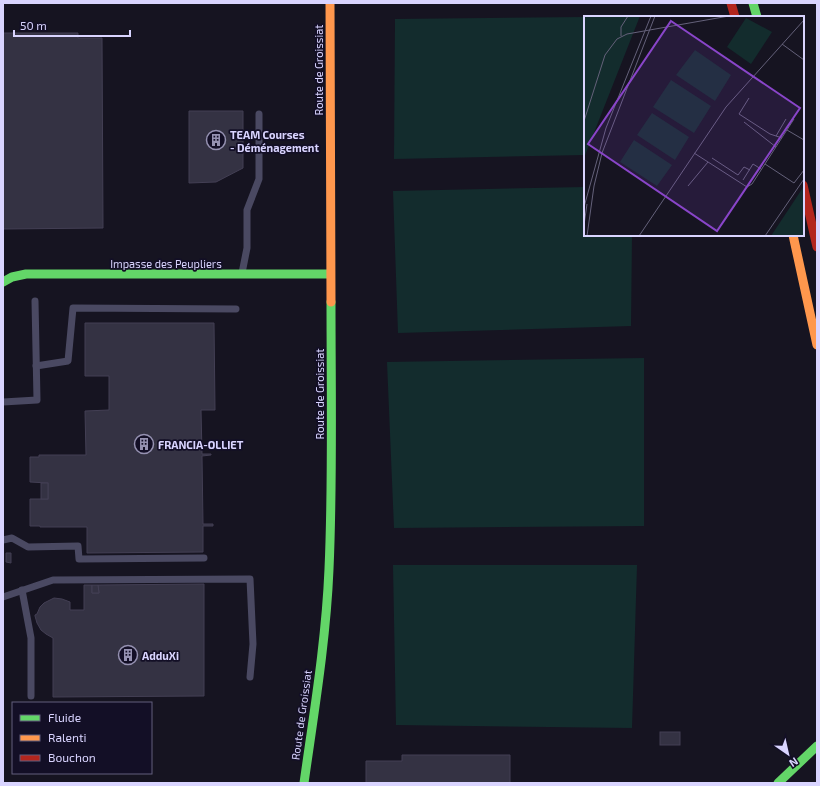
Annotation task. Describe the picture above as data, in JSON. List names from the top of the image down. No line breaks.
{"streets":{"main road":["Route de Groissiat","Impasse des Peupliers"]},"crossings":[["Route de Groissiat","Impasse des Peupliers"]],"places":{"building":["TEAM Courses - Déménagement","FRANCIA-OLLIET","AdduXi"]},"legend":["Fluide","Ralenti","Bouchon"],"scale_bar":"50 m","north":"bottom right"}
